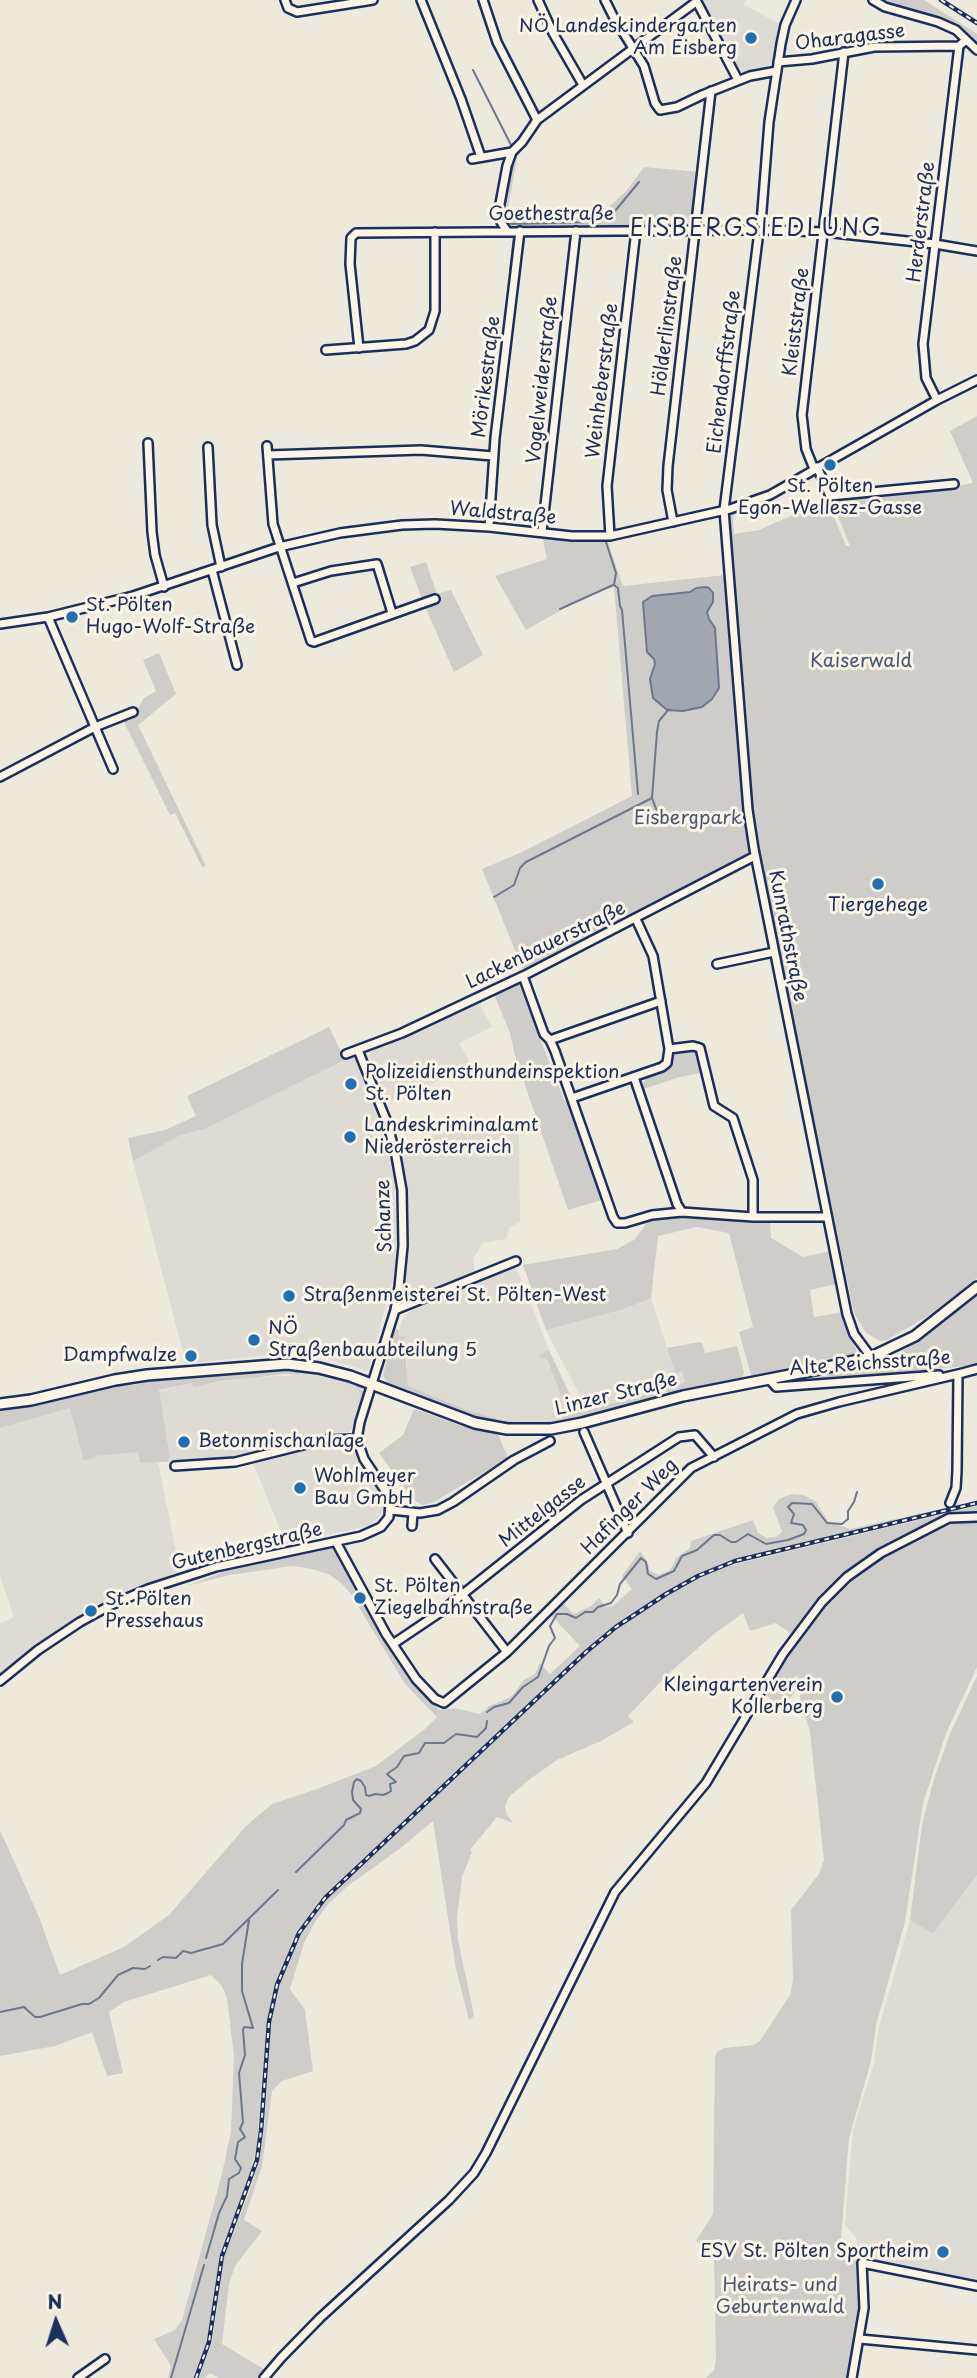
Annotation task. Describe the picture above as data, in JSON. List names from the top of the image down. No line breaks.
{"streets":{"main road":["Linzer Straße"],"street":["Oharagasse","Goethestraße","Herderstraße","Kleiststraße","Hölderlinstraße","Eichendorffstraße","Mörikestraße","Vogelweiderstraße","Weinheberstraße","Waldstraße","Kunrathstraße","Lackenbauerstraße","Schanze","Alte Reichsstraße","Hafinger Weg","Mittelgasse","Gutenbergstraße"]},"crossings":[["Oharagasse","Herderstraße"],["Oharagasse","Kleiststraße"],["Goethestraße","Hölderlinstraße"],["Goethestraße","Eichendorffstraße"],["Goethestraße","Mörikestraße"],["Goethestraße","Vogelweiderstraße"],["Goethestraße","Weinheberstraße"],["Herderstraße","Waldstraße"],["Kleiststraße","Waldstraße"],["Hölderlinstraße","Waldstraße"],["Eichendorffstraße","Waldstraße"],["Eichendorffstraße","Kunrathstraße"],["Mörikestraße","Waldstraße"],["Vogelweiderstraße","Waldstraße"],["Weinheberstraße","Waldstraße"],["Waldstraße","Kunrathstraße"],["Kunrathstraße","Lackenbauerstraße"],["Kunrathstraße","Linzer Straße"],["Lackenbauerstraße","Schanze"],["Schanze","Linzer Straße"],["Alte Reichsstraße","Linzer Straße"],["Alte Reichsstraße","Hafinger Weg"],["Hafinger Weg","Mittelgasse"]],"districts":["EISBERGSIEDLUNG"],"parks":["Kaiserwald","Eisbergpark","Heirats- und Geburtenwald"],"places":["NÖ Landeskindergarten Am Eisberg","St. Pölten Egon-Wellesz-Gasse","St. Pölten Hugo-Wolf-Straße","Tiergehege","Polizeidiensthundeinspektion St. Pölten","Landeskriminalamt Niederösterreich","Straßenmeisterei St. Pölten-West","NÖ Straßenbauabteilung 5","Dampfwalze","Betonmischanlage","Wohlmeyer Bau GmbH","St. Pölten Ziegelbahnstraße","St. Pölten Pressehaus","Kleingartenverein Kollerberg","ESV St. Pölten Sportheim"],"north":"top"}
